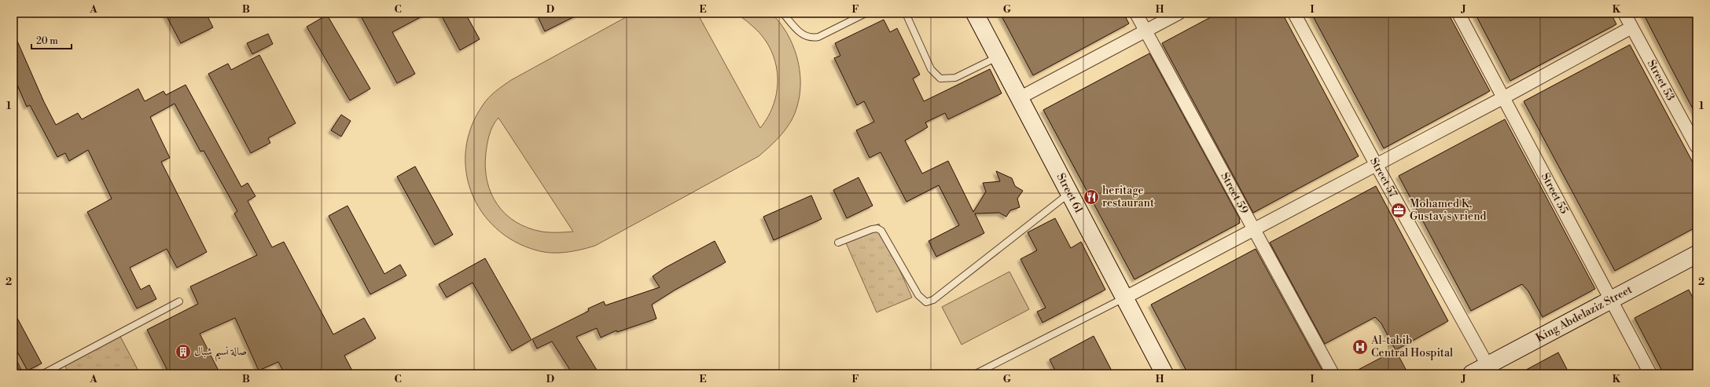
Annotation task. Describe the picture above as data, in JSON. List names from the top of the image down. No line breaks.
{"streets":{"street":["Street 53","Street 57","Street 55","Street 61","Street 59","King Abdelaziz Street"]},"crossings":[["Street 57","King Abdelaziz Street"],["Street 55","King Abdelaziz Street"]],"places":{"restaurant":["heritage restaurant"],"office":["Mohamed K, Gustav’s vriend"],"hospital":["Al-tabib Central Hospital"],"building":["صالة نسيم شبال"]},"scale_bar":"20 m","grid":{"columns":["A","B","C","D","E","F","G","H","I","J","K"],"rows":["1","2"]}}
